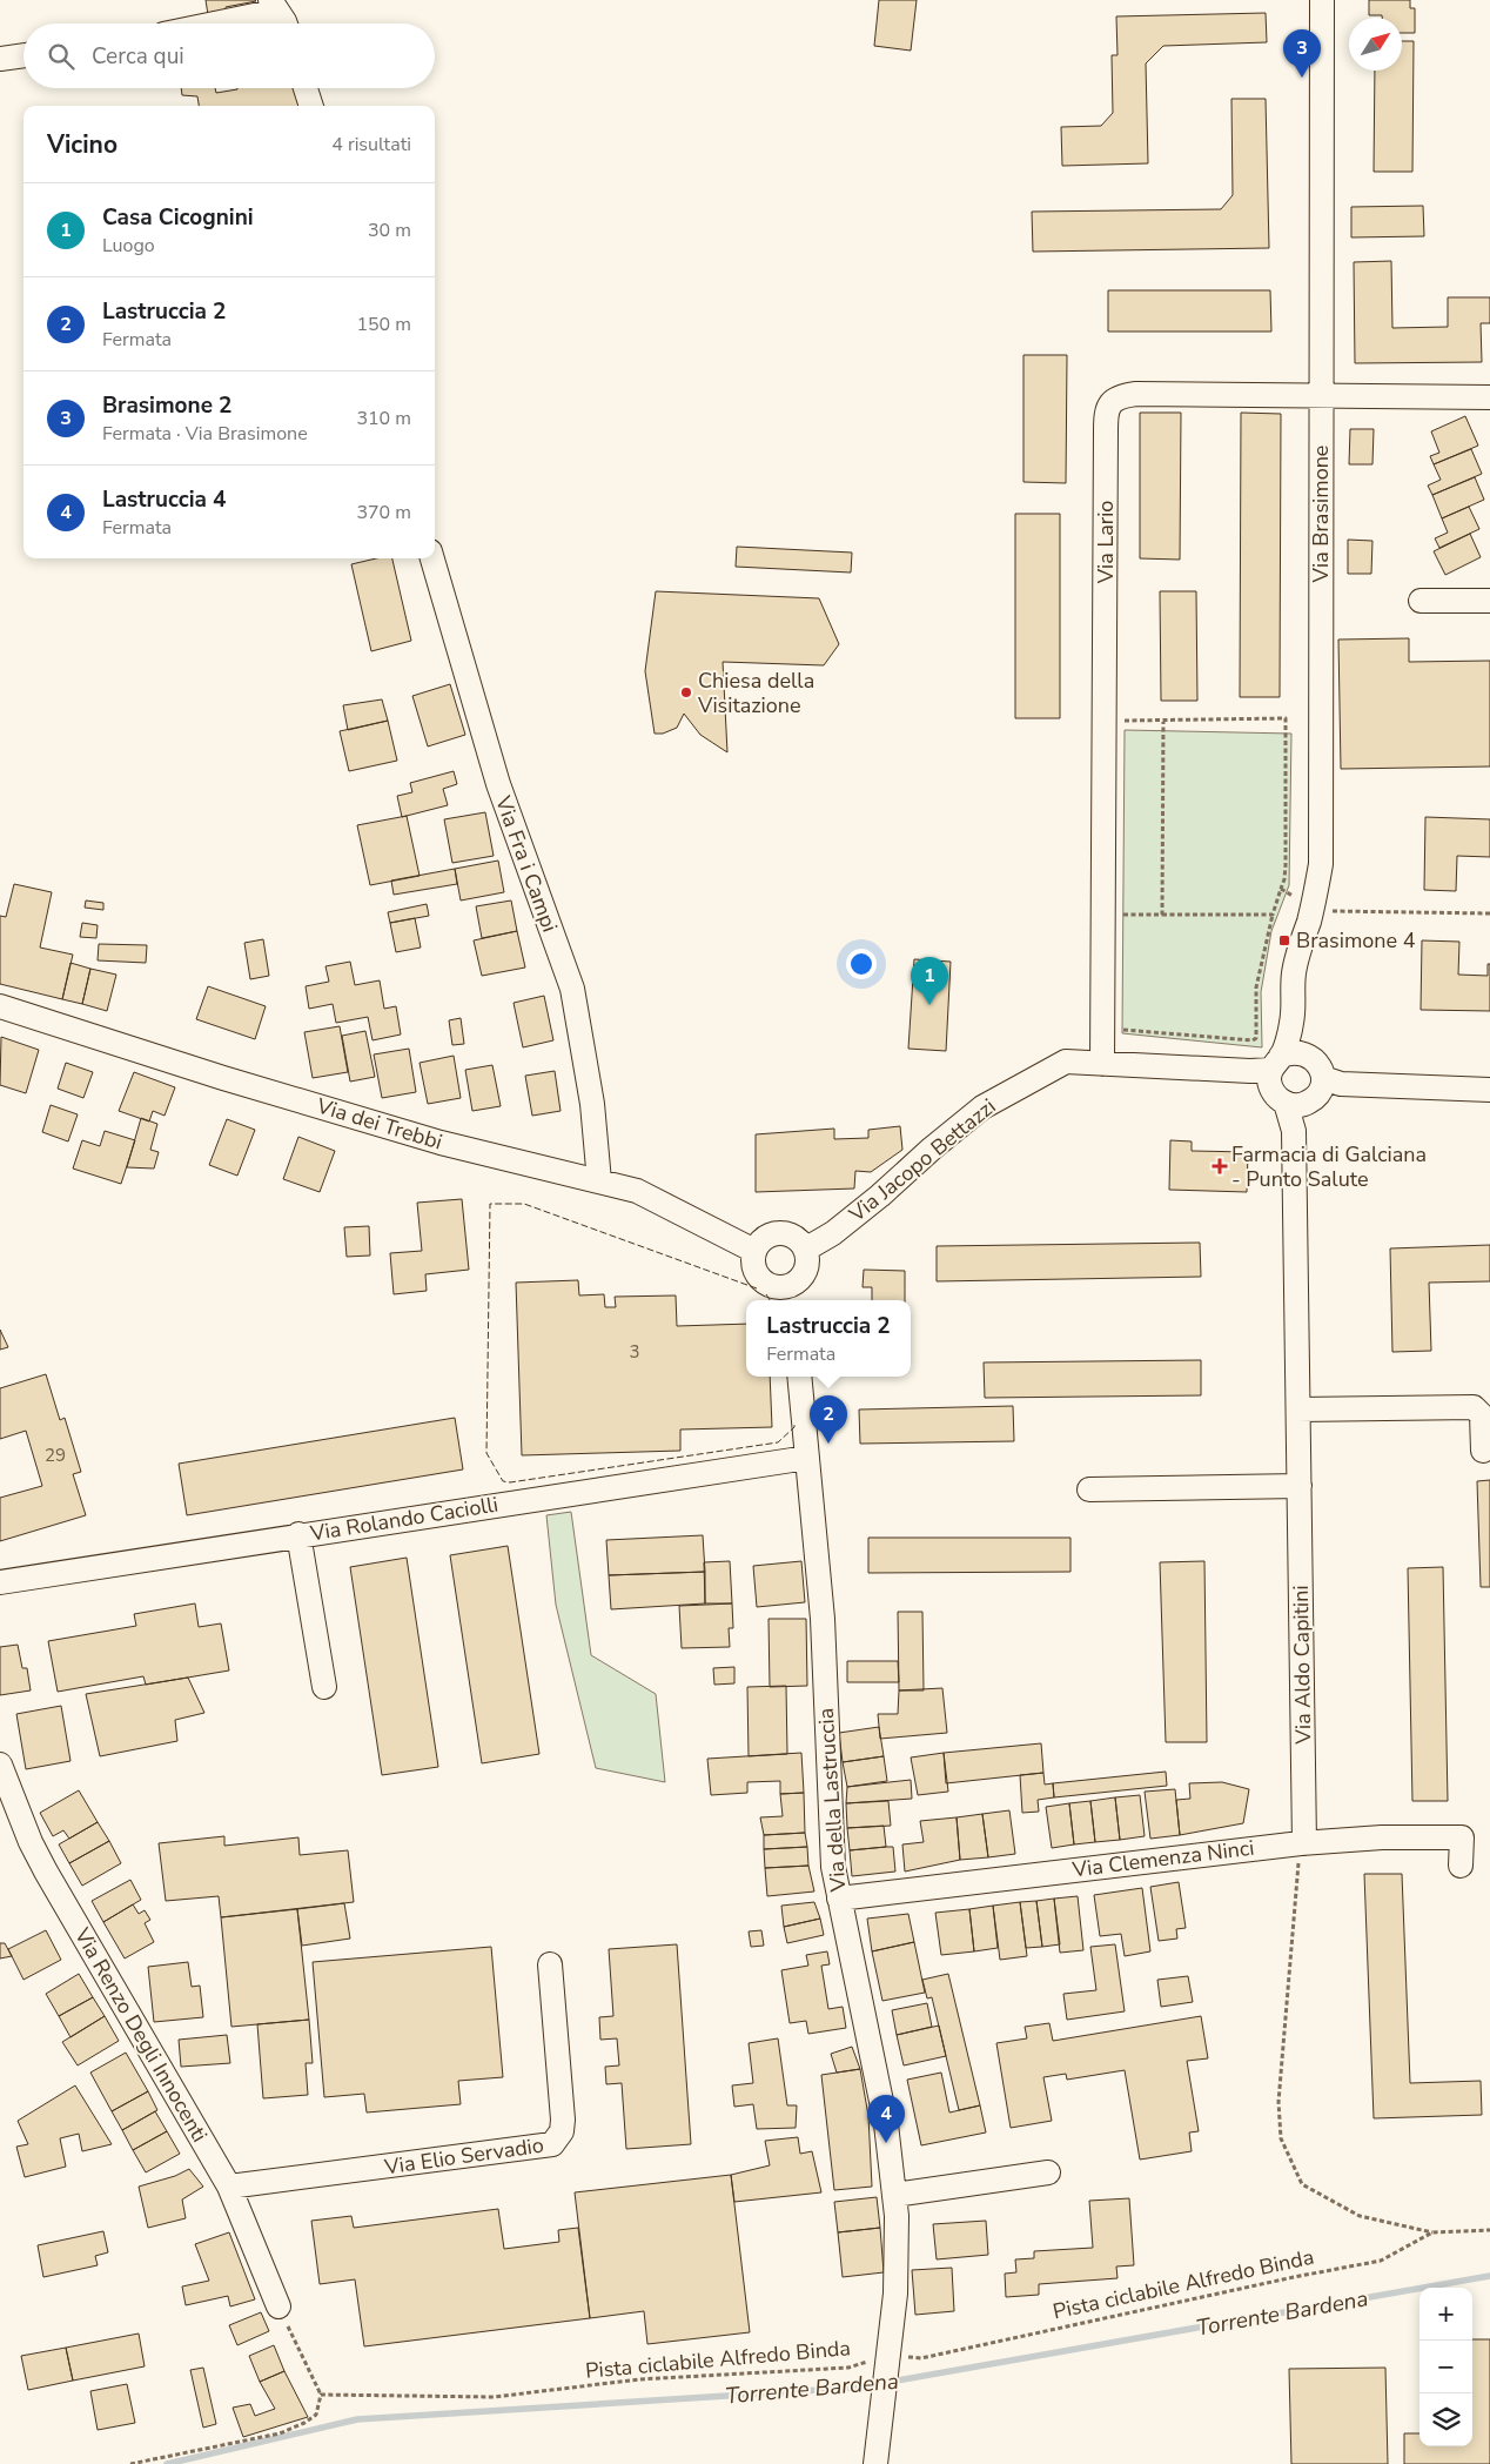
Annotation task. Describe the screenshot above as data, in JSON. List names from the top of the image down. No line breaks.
{"streets":{"street":["Via Brasimone","Via Lario","Via Fra i Campi","Via dei Trebbi","Via Jacopo Bettazzi","Via Rolando Caciolli","Via Aldo Capitini","Via della Lastruccia","Via Clemenza Ninci","Via Renzo Degli Innocenti","Via Elio Servadio"],"path":["Pista ciclabile Alfredo Binda"]},"crossings":[["Via Brasimone","Via Lario"],["Via Brasimone","Via Jacopo Bettazzi"],["Via Brasimone","Via Aldo Capitini"],["Via Lario","Via Jacopo Bettazzi"],["Via Fra i Campi","Via dei Trebbi"],["Via dei Trebbi","Via Jacopo Bettazzi"],["Via Jacopo Bettazzi","Via Aldo Capitini"],["Via Rolando Caciolli","Via della Lastruccia"],["Via Aldo Capitini","Via Clemenza Ninci"],["Via della Lastruccia","Via Clemenza Ninci"],["Via della Lastruccia","Pista ciclabile Alfredo Binda"],["Via Renzo Degli Innocenti","Via Elio Servadio"]],"water":["Torrente Bardena"],"places":{"other":["Chiesa della Visitazione"],"transit":["Brasimone 4"],"health":["Farmacia di Galciana - Punto Salute"]},"house_numbers":["3","29"],"north":"top right","page":{"search":"Cerca qui","pins":["3","1","2","4"],"heading":["Vicino","4 risultati"],"list":[{"mark":"1","name":"Casa Cicognini","note":"Luogo","value":"30 m"},{"mark":"2","name":"Lastruccia 2","note":"Fermata","value":"150 m"},{"mark":"3","name":"Brasimone 2","note":"Fermata · Via Brasimone","value":"310 m"},{"mark":"4","name":"Lastruccia 4","note":"Fermata","value":"370 m"}],"popup":["Lastruccia 2","Fermata"],"map_buttons":["+","−"]}}
